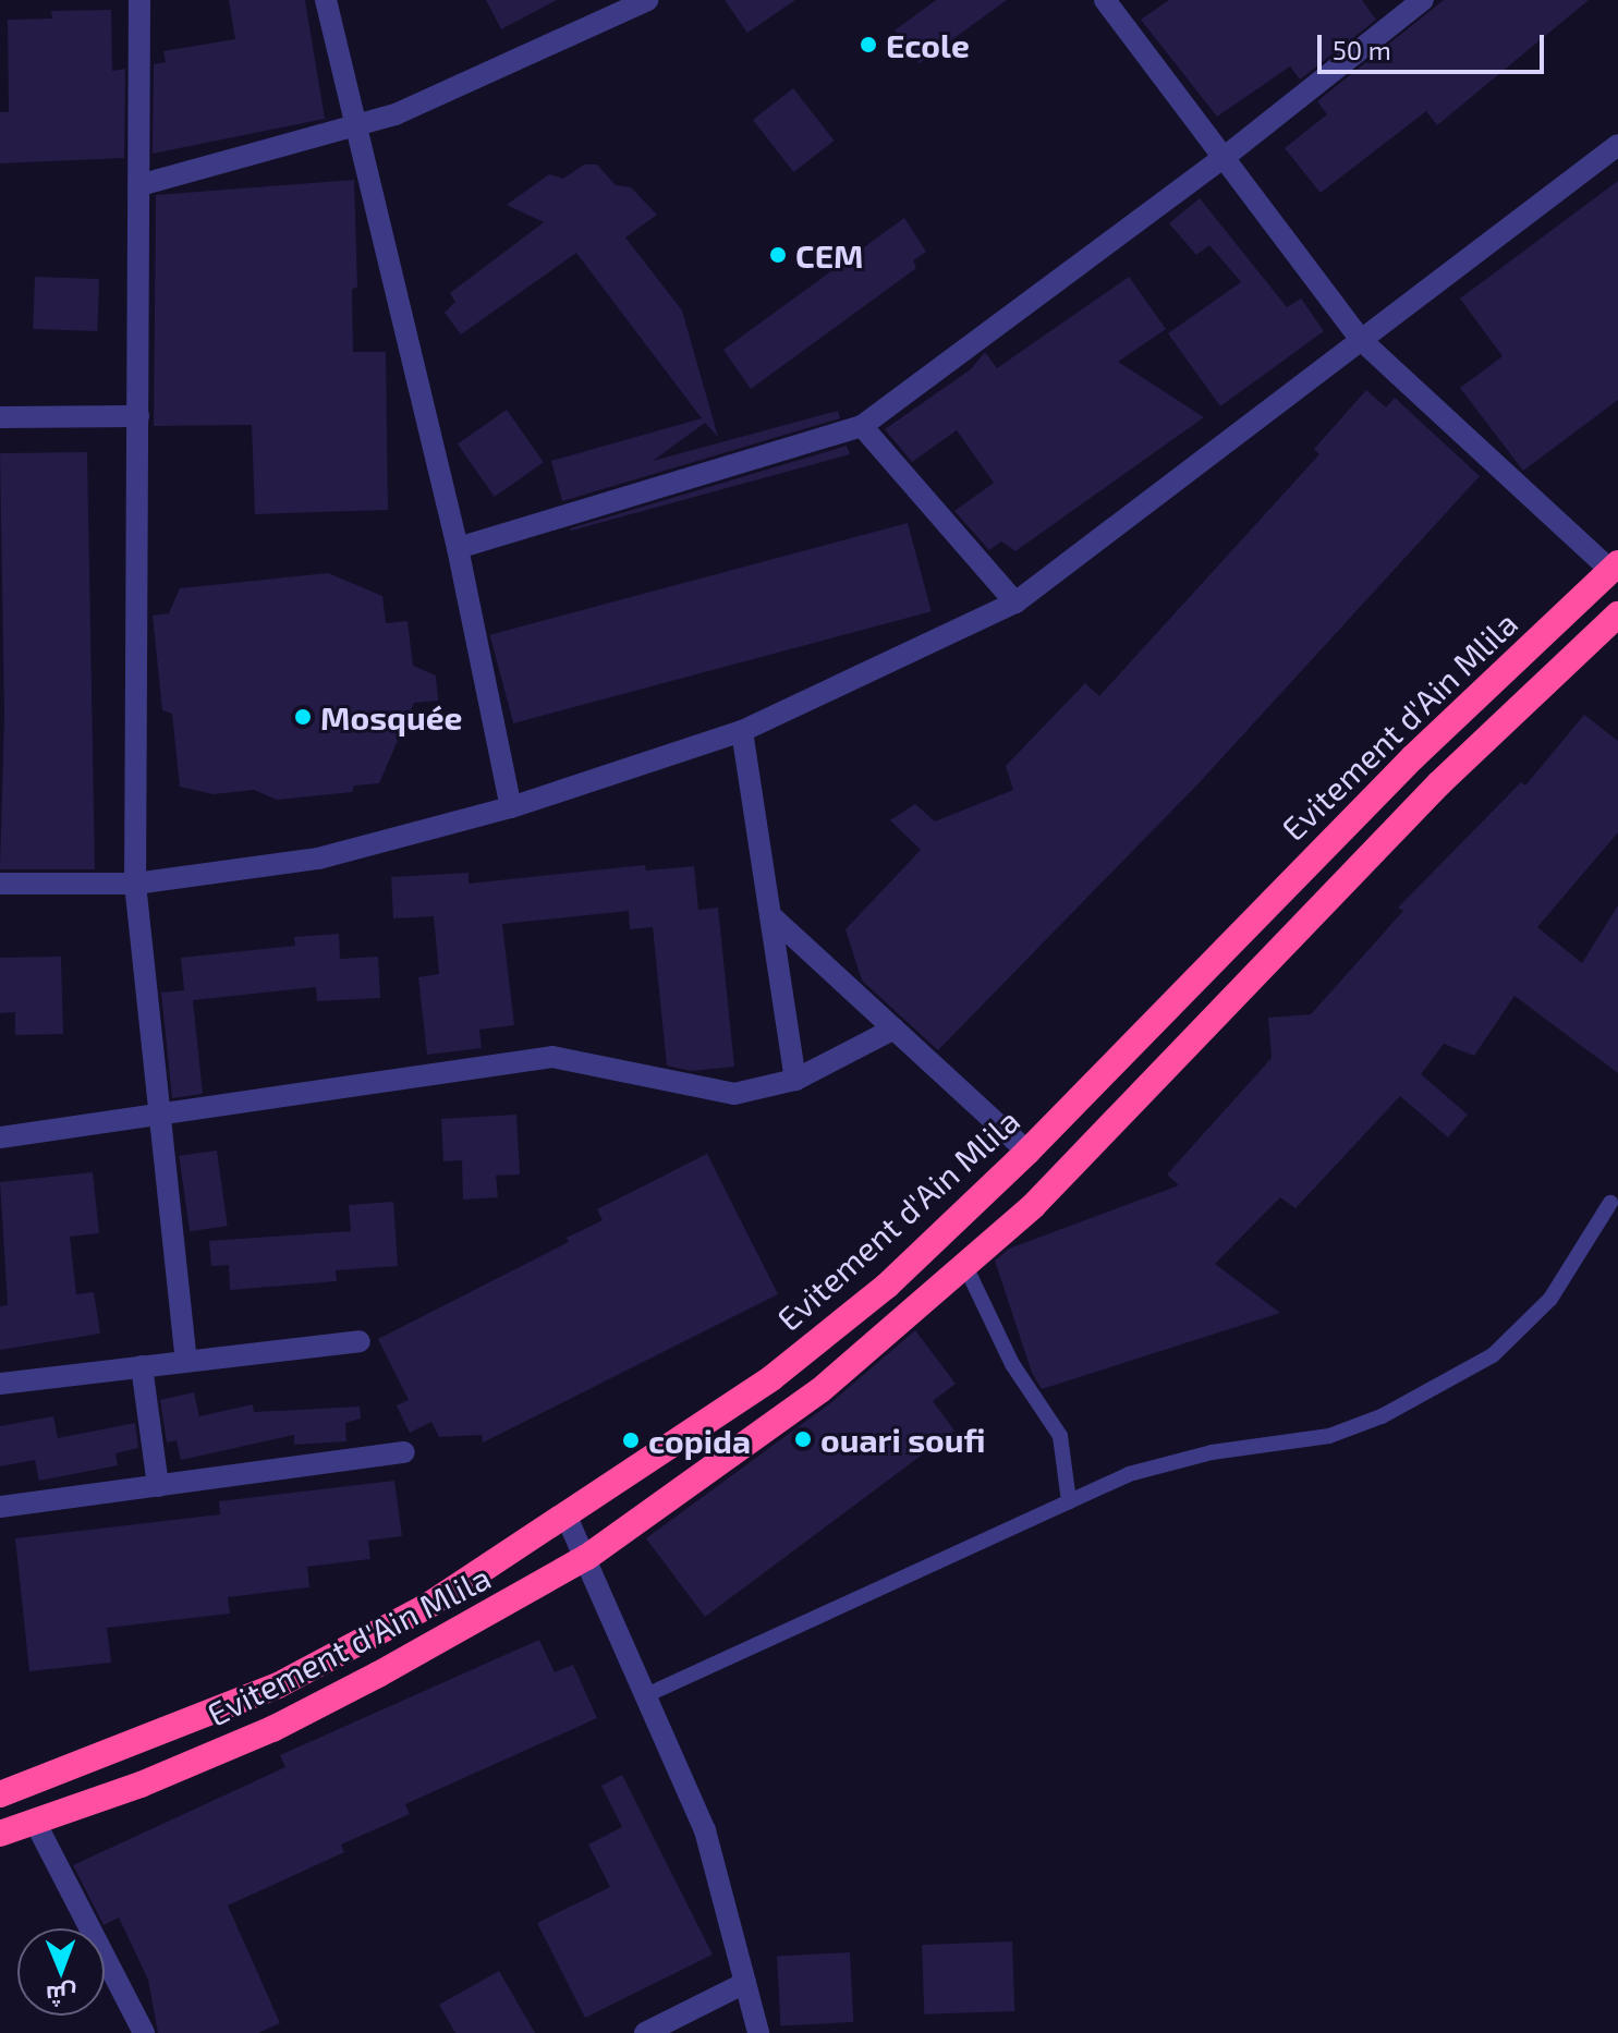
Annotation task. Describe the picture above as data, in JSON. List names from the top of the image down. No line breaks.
{"streets":{"highway":["Evitement d'Ain Mlila"]},"places":["Ecole","CEM","Mosquée","ouari soufi","copida"],"scale_bar":"50 m","north":"bottom"}
